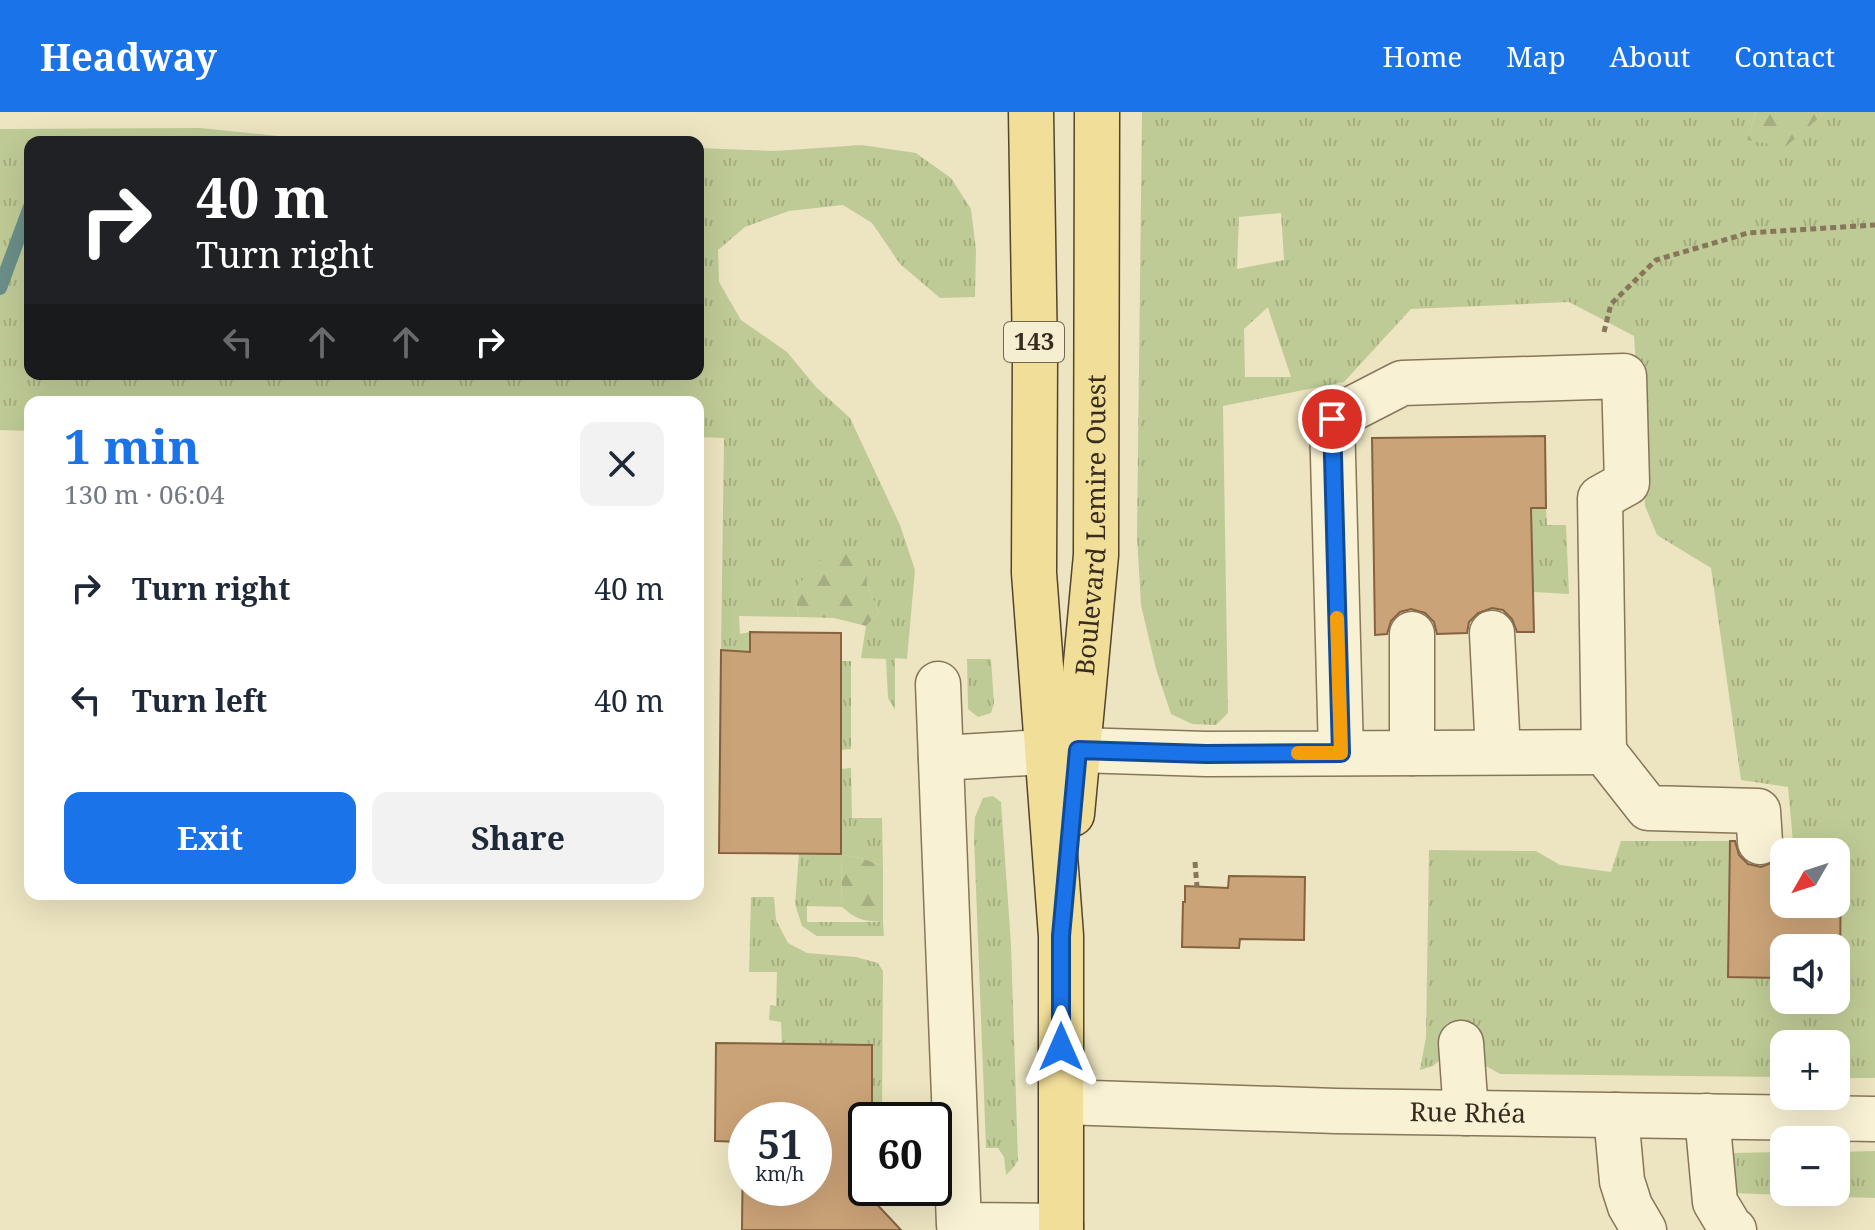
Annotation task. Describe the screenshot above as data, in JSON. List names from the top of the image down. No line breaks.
{"streets":{"main road":["143","Boulevard Lemire Ouest"],"street":["Rue Rhéa"]},"crossings":[["Boulevard Lemire Ouest","Rue Rhéa"]],"north":"bottom left","page":{"header":"Headway","nav":["Home","Map","About","Contact"],"turn":["40 m","Turn right"],"heading":["1 min","130 m · 06:04"],"list":[{"name":"Turn right","value":"40 m"},{"name":"Turn left","value":"40 m"}],"buttons":["Exit","Share"],"map_buttons":["+","−"],"speed":"51 km/h","limit":"60"}}
